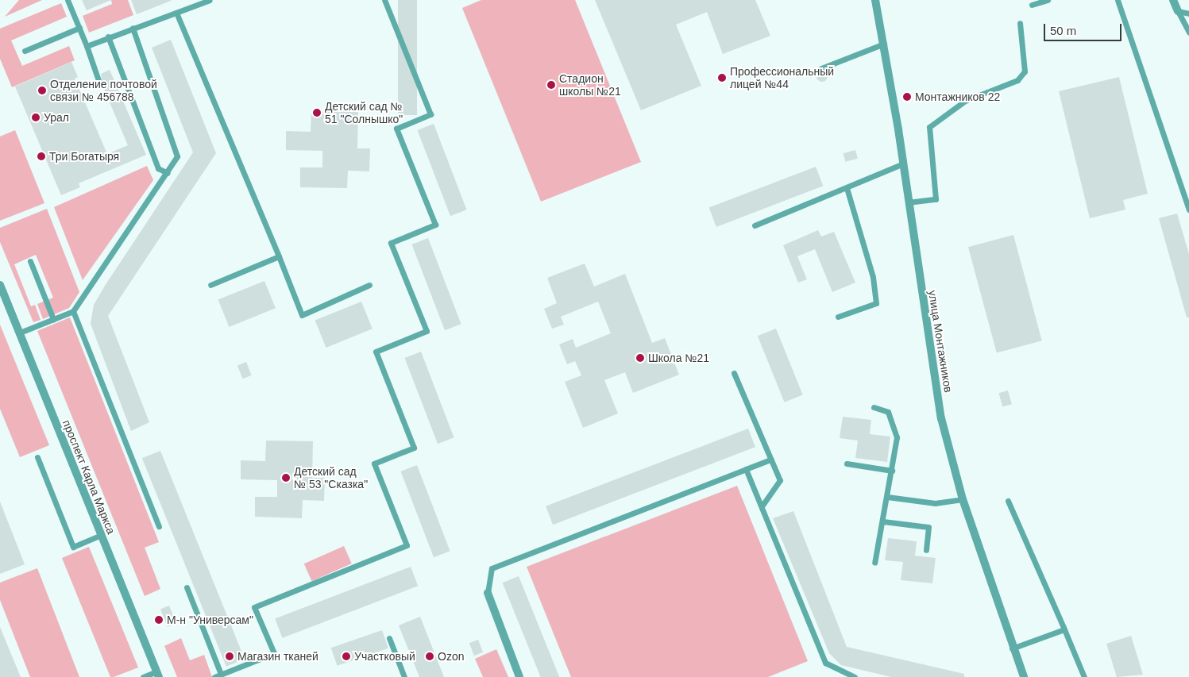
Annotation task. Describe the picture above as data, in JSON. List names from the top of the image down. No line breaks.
{"streets":{"street":["улица Монтажников","проспект Карла Маркса"]},"places":["Профессиональный лицей №44","Стадион школы №21","Отделение почтовой связи № 456788","Монтажников 22","Детский сад № 51 \"Солнышко\"","Урал","Три Богатыря","Школа №21","Детский сад № 53 \"Сказка\"","М-н \"Универсам\"","Магазин тканей","Участковый","Ozon"],"scale_bar":"50 m"}
